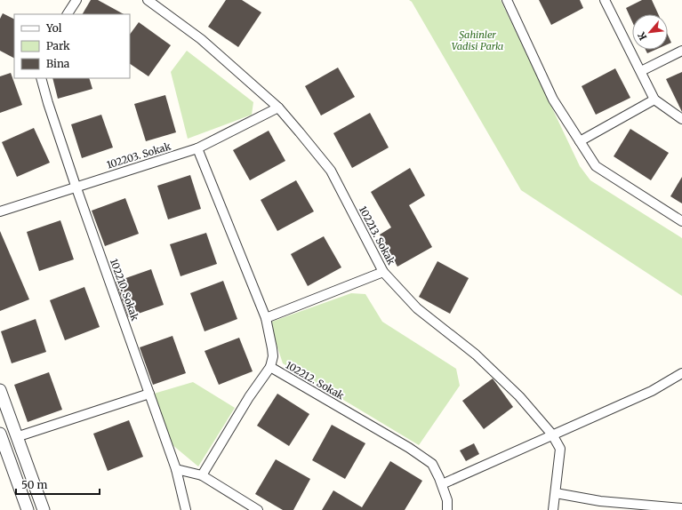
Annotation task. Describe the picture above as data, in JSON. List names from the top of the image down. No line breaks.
{"streets":{"street":["102203. Sokak","102213. Sokak","102210. Sokak","102212. Sokak"]},"crossings":[["102203. Sokak","102213. Sokak"],["102203. Sokak","102210. Sokak"],["102203. Sokak","102212. Sokak"]],"parks":["Şahinler Vadisi Parkı"],"legend":["Yol","Park","Bina"],"scale_bar":"50 m","north":"bottom left"}
